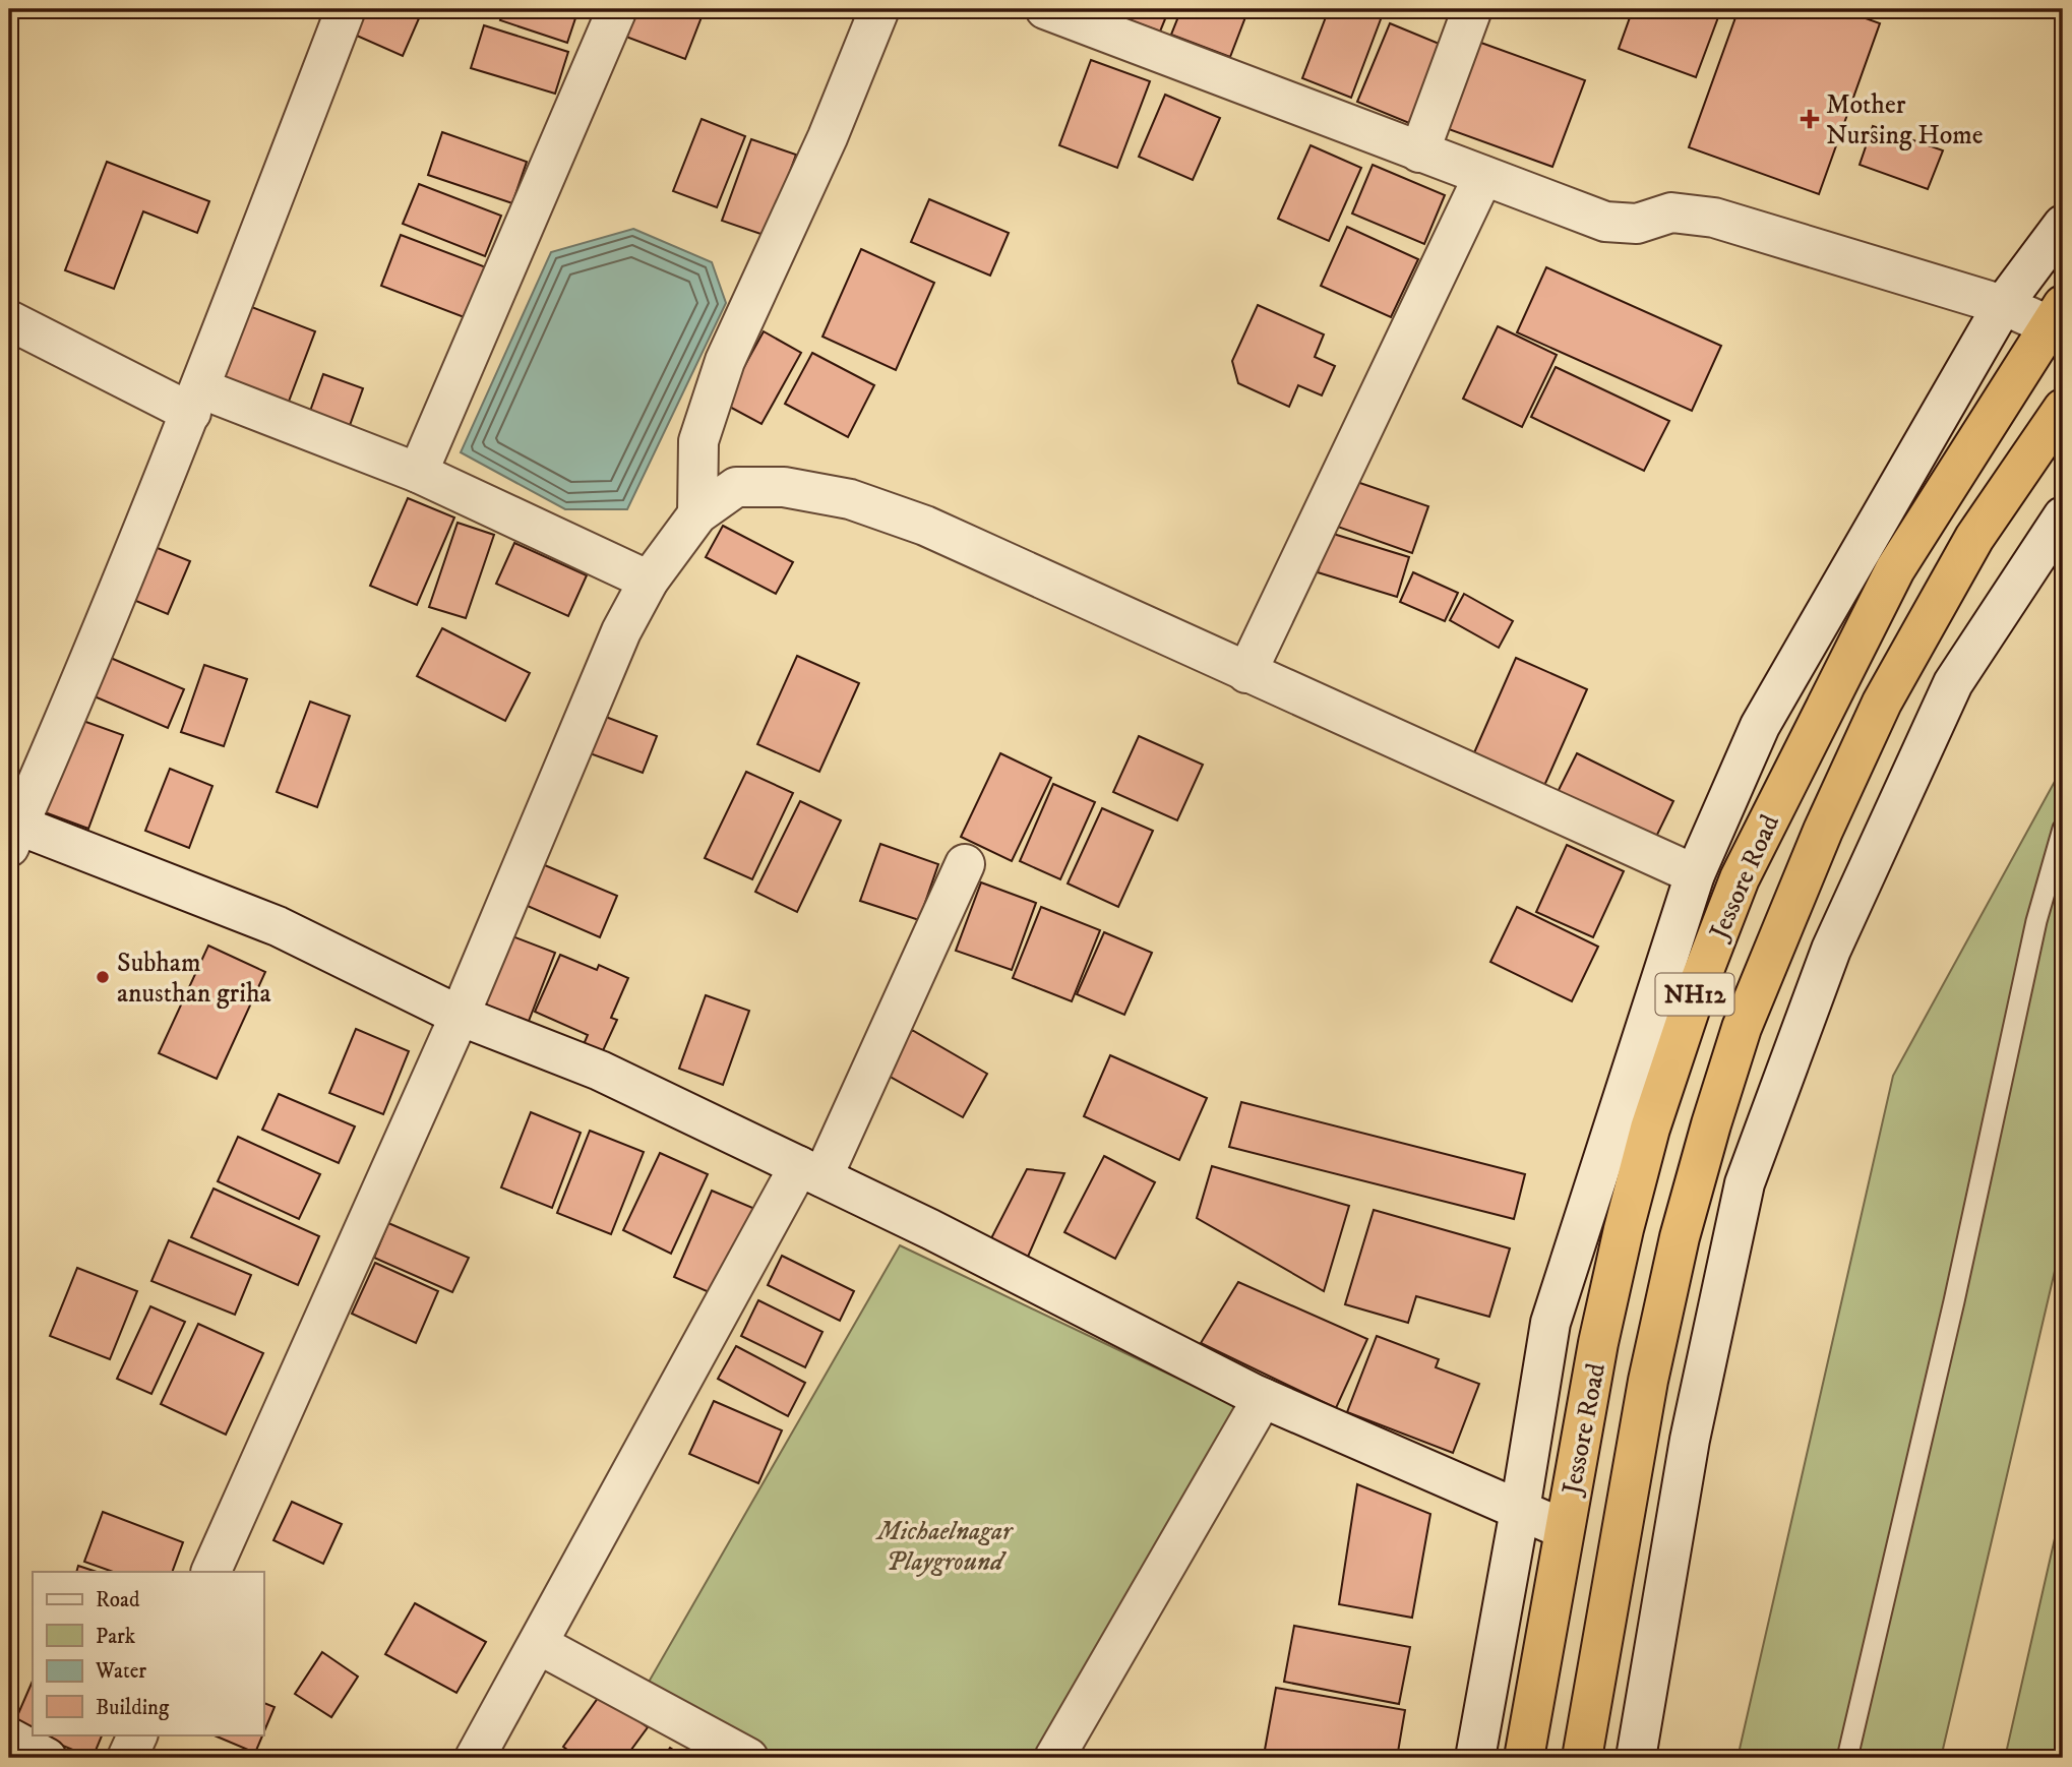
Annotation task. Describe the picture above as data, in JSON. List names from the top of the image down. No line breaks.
{"streets":{"highway":["Jessore Road","NH12"]},"parks":["Michaelnagar Playground"],"places":{"health":["Mother Nursing Home"],"other":["Subham anusthan griha"]},"legend":["Road","Park","Water","Building"]}
